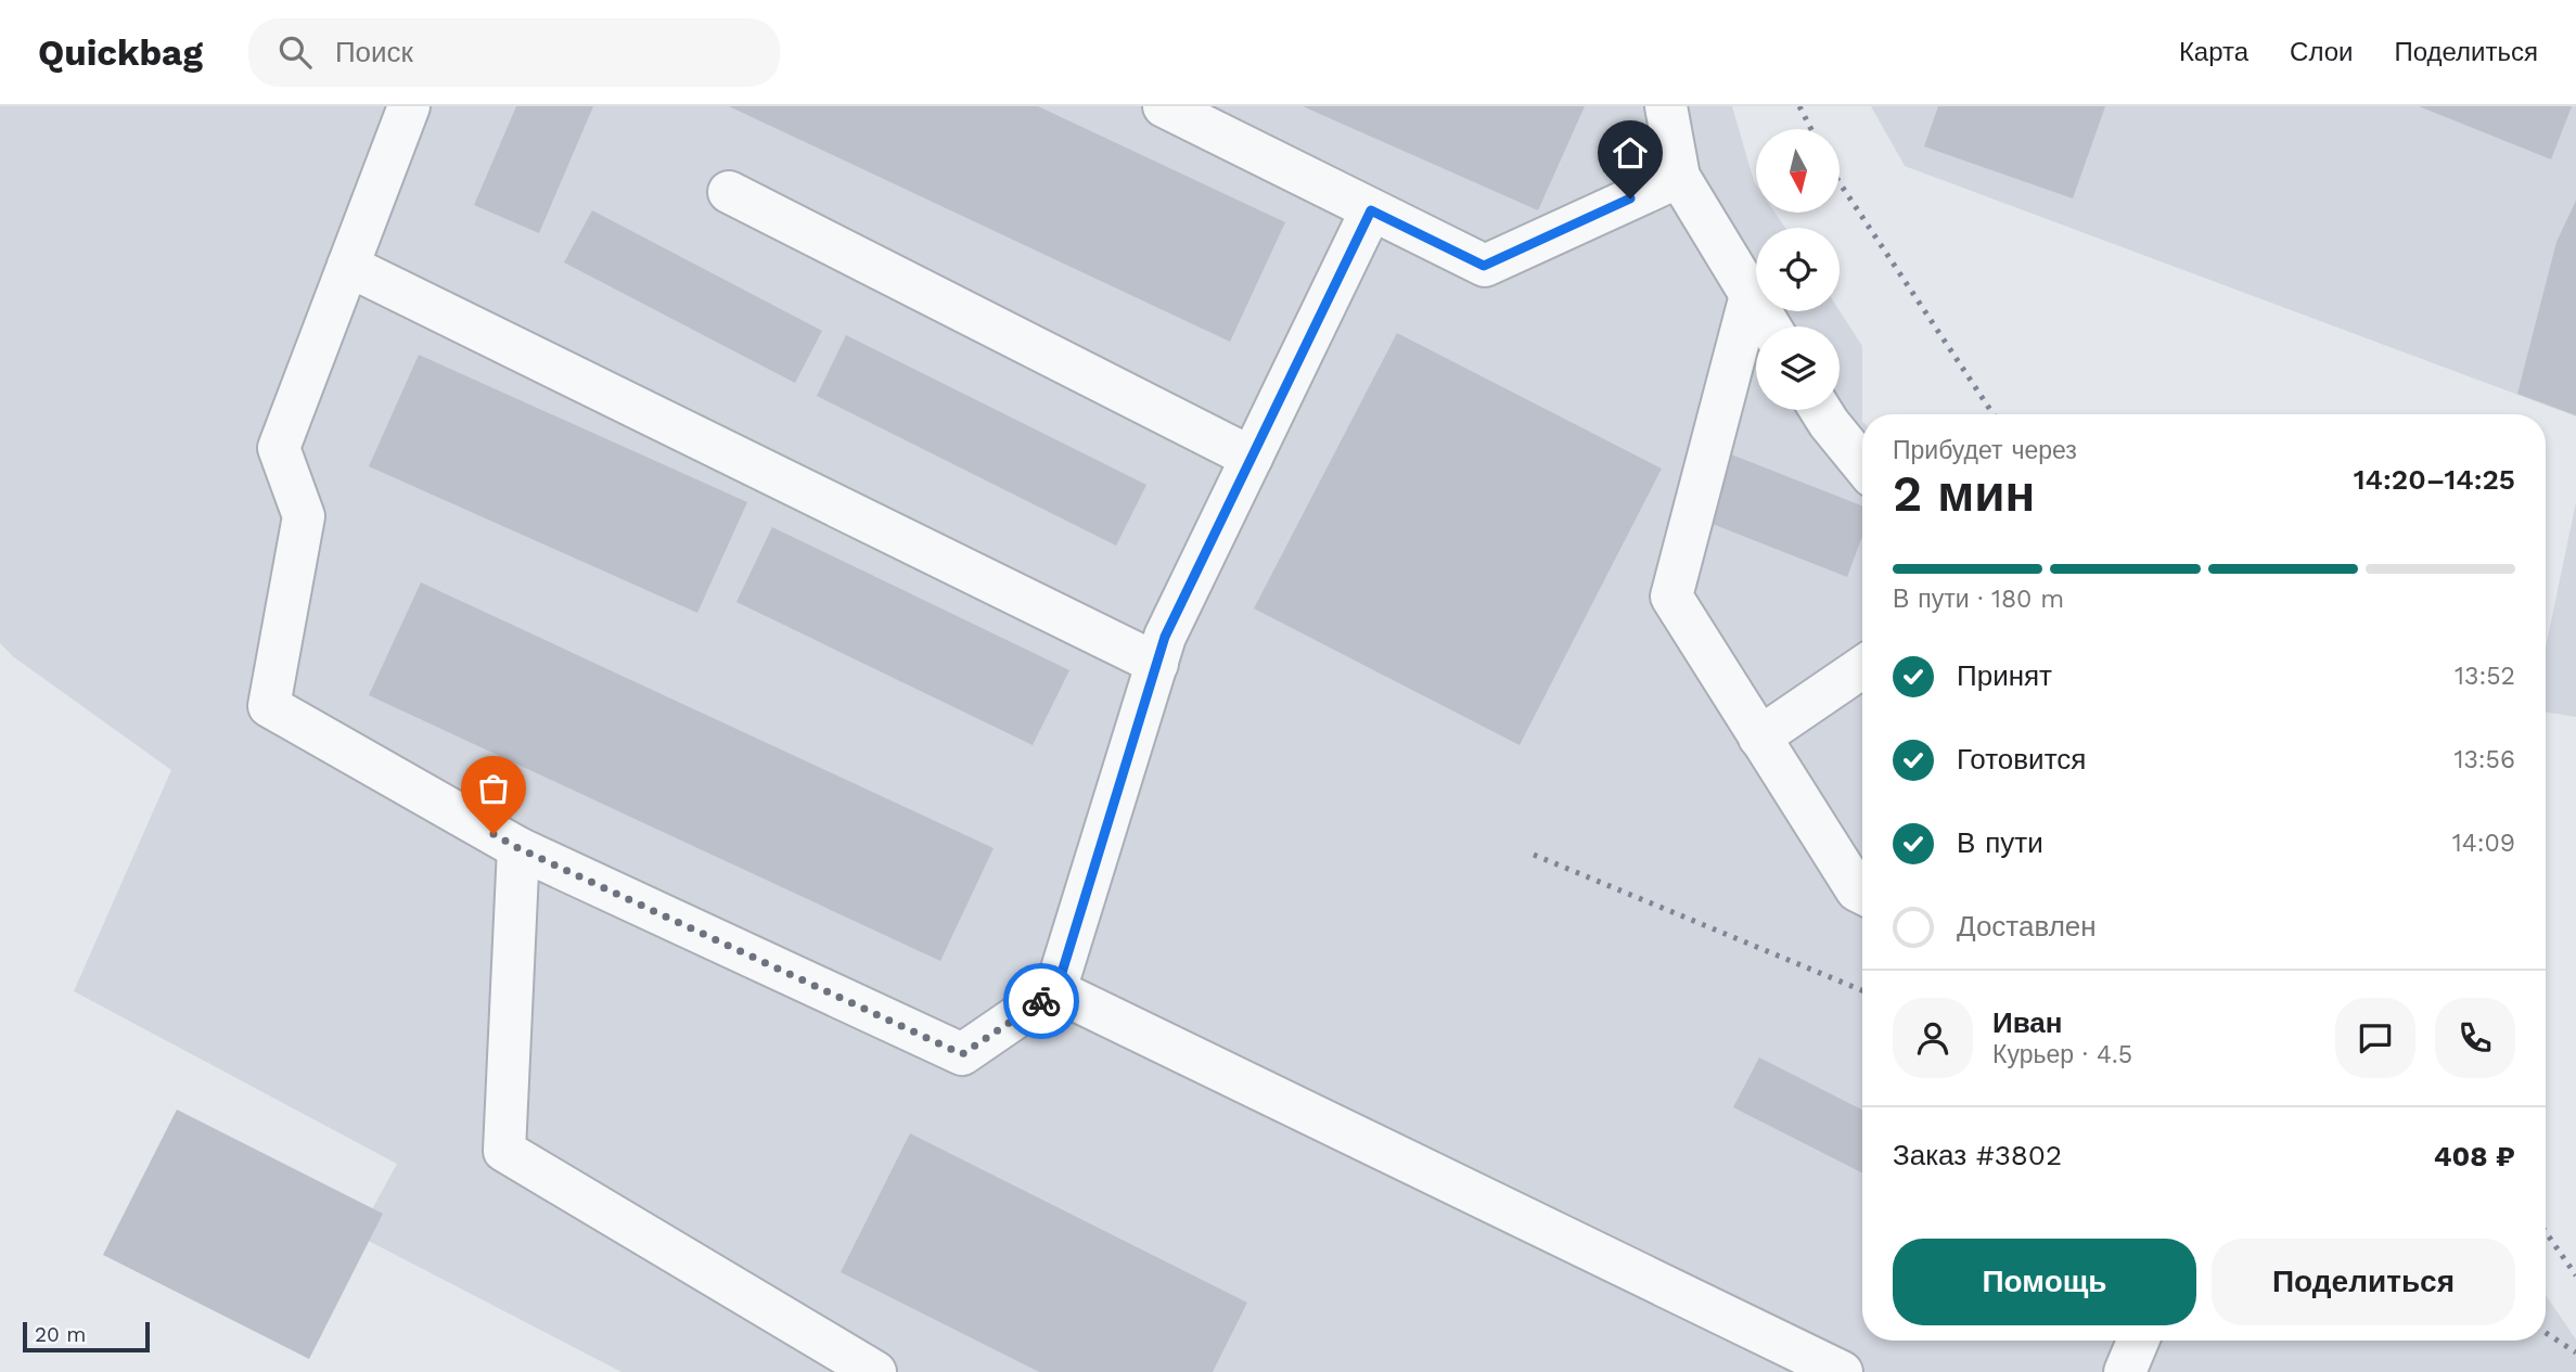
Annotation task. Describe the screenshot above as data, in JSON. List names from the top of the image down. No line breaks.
{"scale_bar":"20 m","north":"bottom","page":{"header":"Quickbag","search":"Поиск","nav":["Карта","Слои","Поделиться"],"heading":["2 мин","Прибудет через","14:20–14:25"],"panel":["Иван","Курьер · 4.5","Заказ #3802","408 ₽"],"bar":"В пути · 180 m","list":[["Принят","13:52"],["Готовится","13:56"],["В пути","14:09"],"Доставлен"],"buttons":["Помощь","Поделиться"],"scale":"20 m"}}
